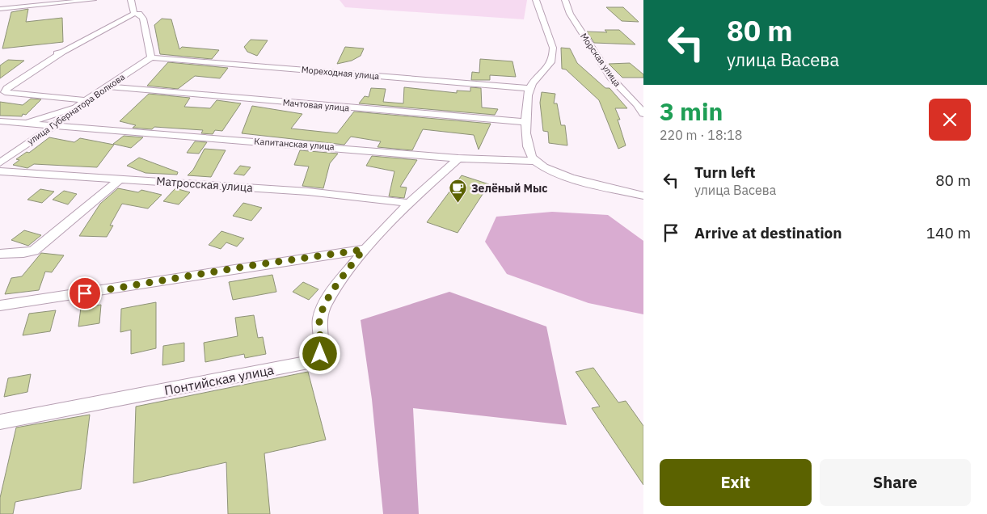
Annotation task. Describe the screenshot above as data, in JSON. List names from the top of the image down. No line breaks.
{"streets":{"street":["Морская улица","Мореходная улица","Мачтовая улица","улица Губернатора Волкова","Капитанская улица","Матросская улица","Понтийская улица"]},"crossings":[["Мореходная улица","улица Губернатора Волкова"],["Мачтовая улица","улица Губернатора Волкова"],["улица Губернатора Волкова","Капитанская улица"]],"places":{"cafe":["Зелёный Мыс"]},"page":{"turn":["80 m","улица Васева"],"heading":["3 min","220 m · 18:18"],"list":[{"name":"Turn left","note":"улица Васева","value":"80 m"},{"name":"Arrive at destination","value":"140 m"}],"buttons":["Exit","Share"]}}
